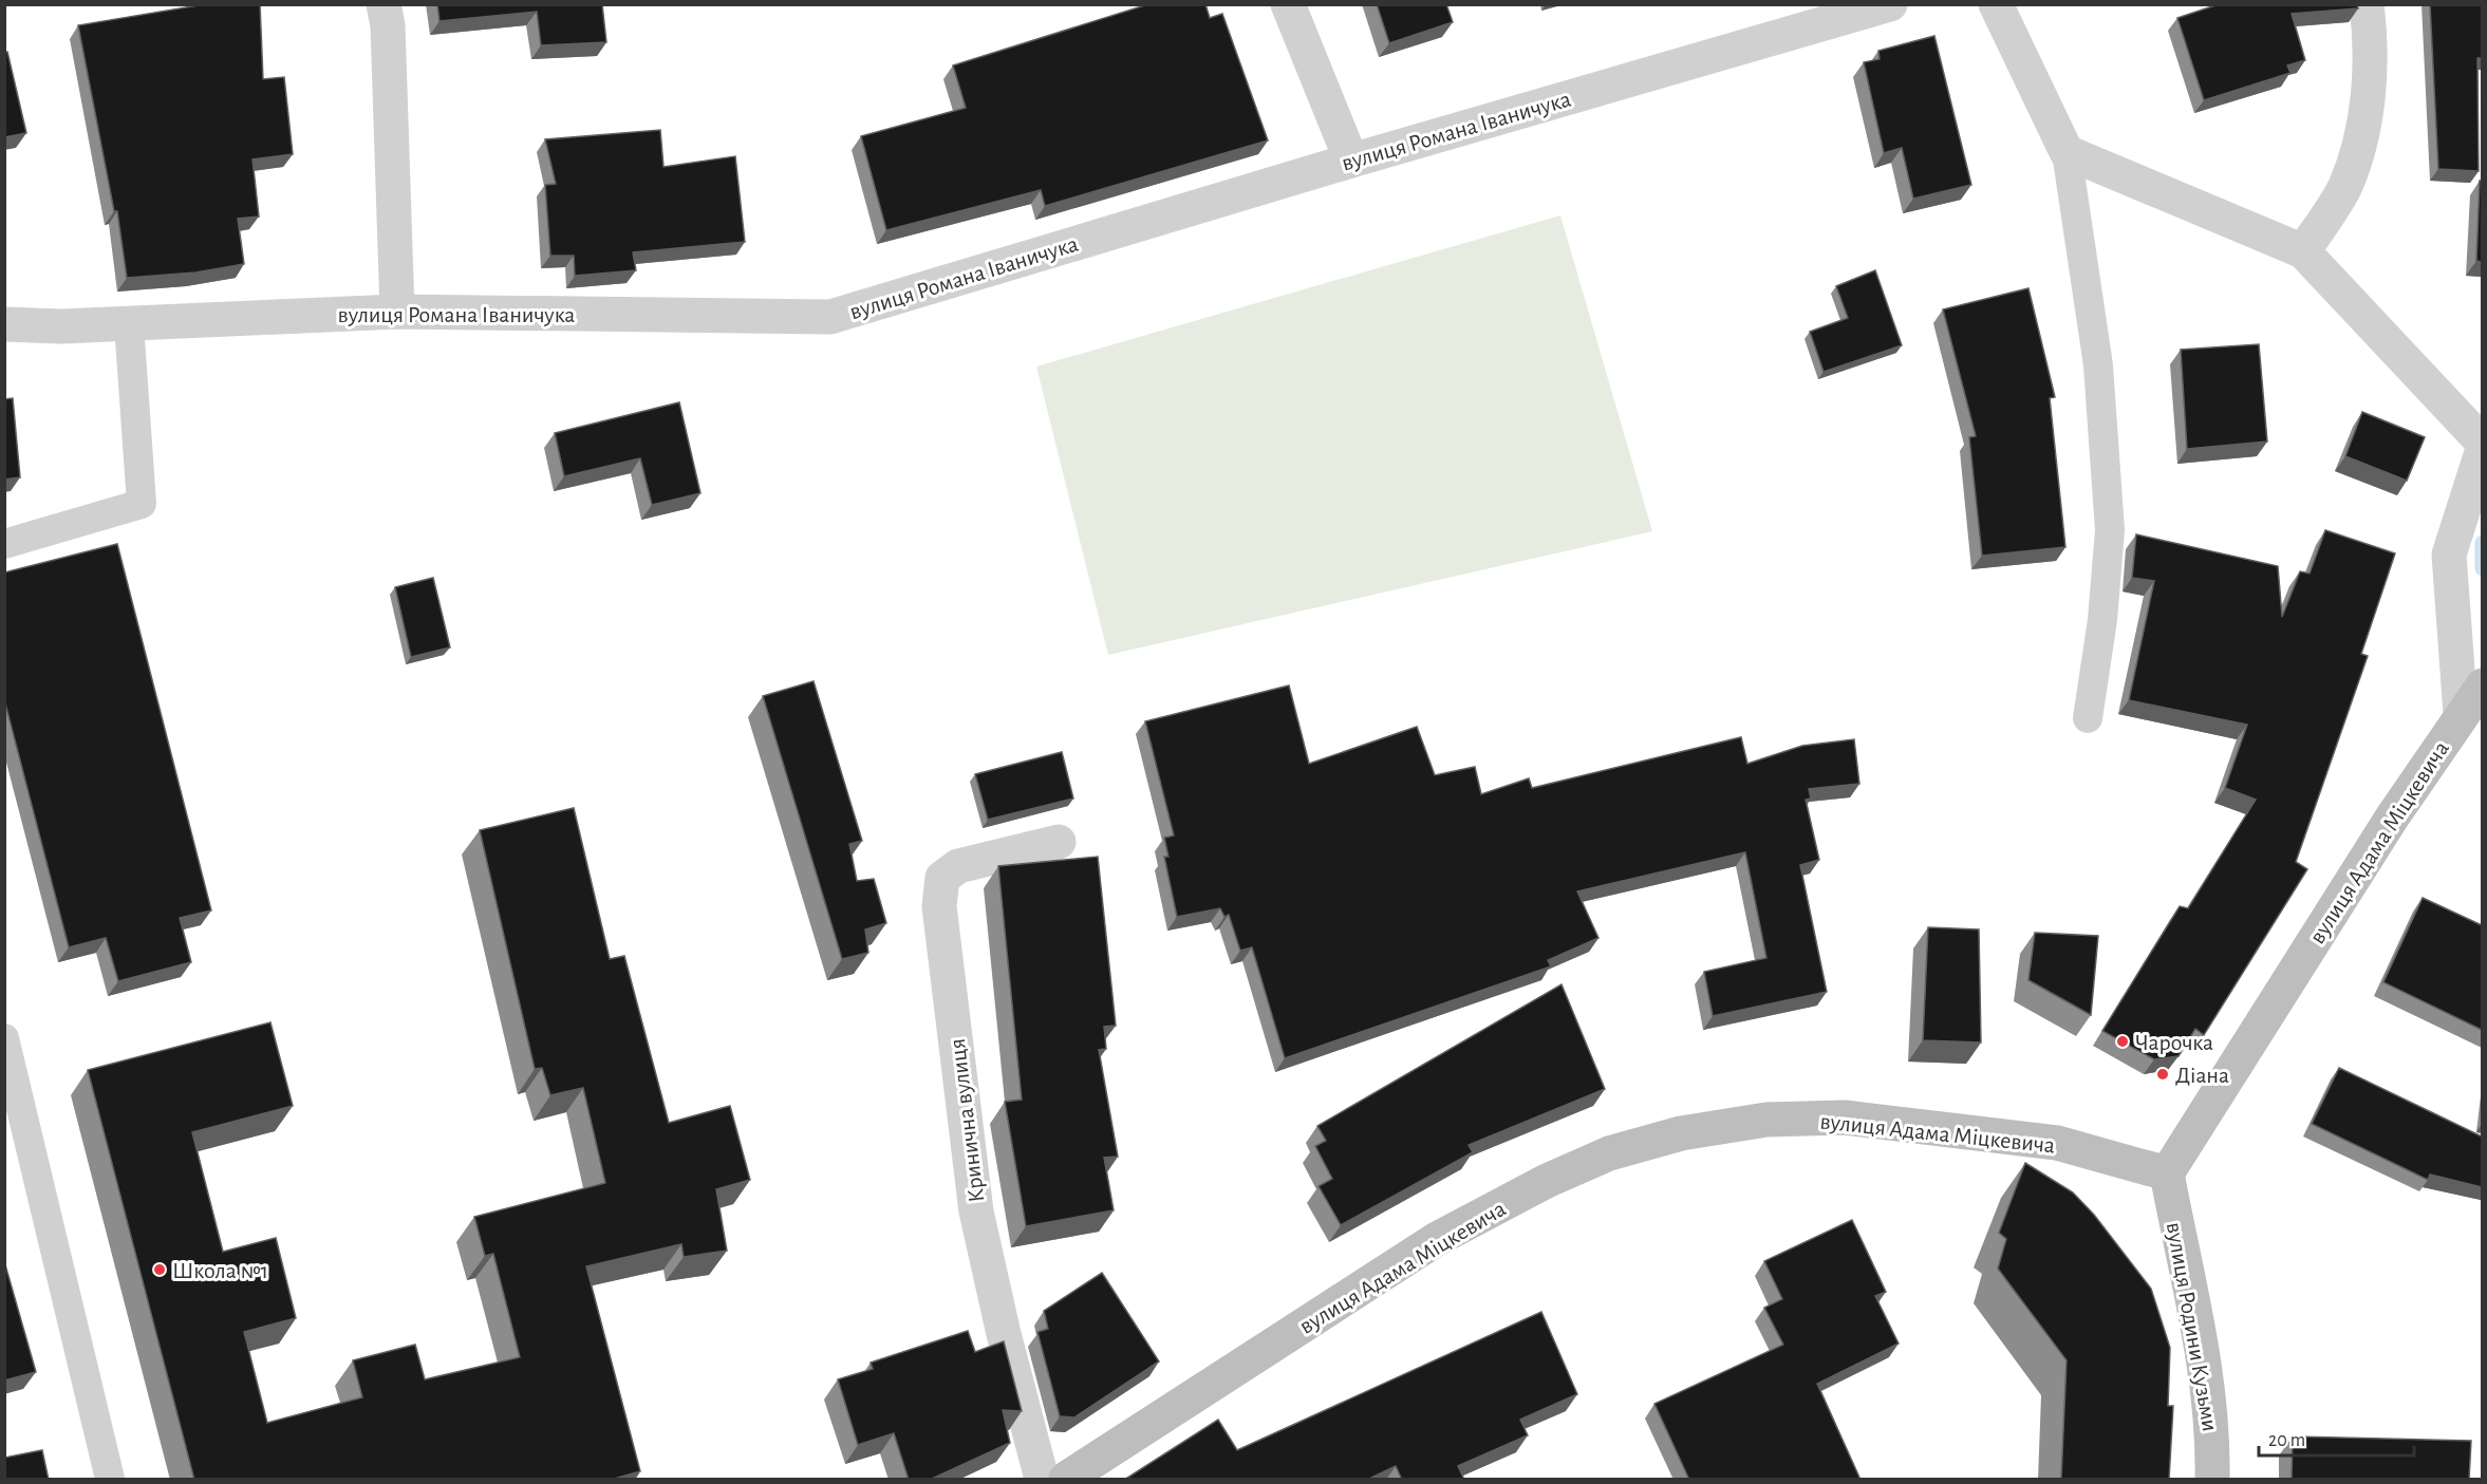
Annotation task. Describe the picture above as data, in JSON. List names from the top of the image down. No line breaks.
{"streets":{"street":["вулиця Романа Іваничука","вулиця Адама Міцкевича","Кринична вулиця","вулиця Родини Кузьми"]},"crossings":[["вулиця Адама Міцкевича","вулиця Родини Кузьми"]],"places":["Чарочка","Діана","Школа №1"],"scale_bar":"20 m"}
